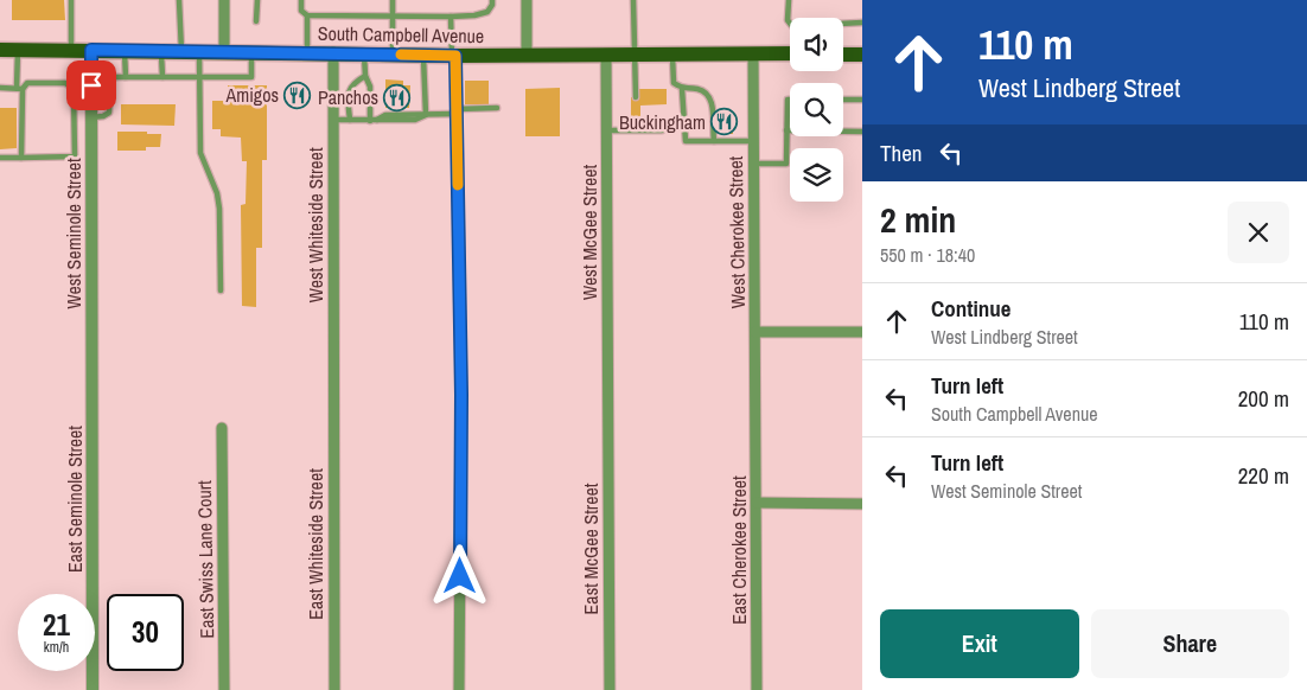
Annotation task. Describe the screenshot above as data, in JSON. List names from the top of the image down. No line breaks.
{"streets":{"main road":["South Campbell Avenue"],"street":["West Whiteside Street","West McGee Street","West Cherokee Street","West Seminole Street","East Seminole Street","East Whiteside Street","East McGee Street","East Cherokee Street","East Swiss Lane Court"]},"crossings":[["South Campbell Avenue","West Whiteside Street"],["South Campbell Avenue","West McGee Street"],["South Campbell Avenue","West Cherokee Street"],["South Campbell Avenue","West Seminole Street"],["West Whiteside Street","East Whiteside Street"],["West McGee Street","East McGee Street"],["West Cherokee Street","East Cherokee Street"],["West Seminole Street","East Seminole Street"]],"places":{"restaurant":["Amigos","Panchos","Buckingham"]},"page":{"turn":["110 m","West Lindberg Street"],"then":"Then","heading":["2 min","550 m · 18:40"],"list":[{"name":"Continue","note":"West Lindberg Street","value":"110 m"},{"name":"Turn left","note":"South Campbell Avenue","value":"200 m"},{"name":"Turn left","note":"West Seminole Street","value":"220 m"}],"speed":"21 km/h","limit":"30","buttons":["Exit","Share"]}}
